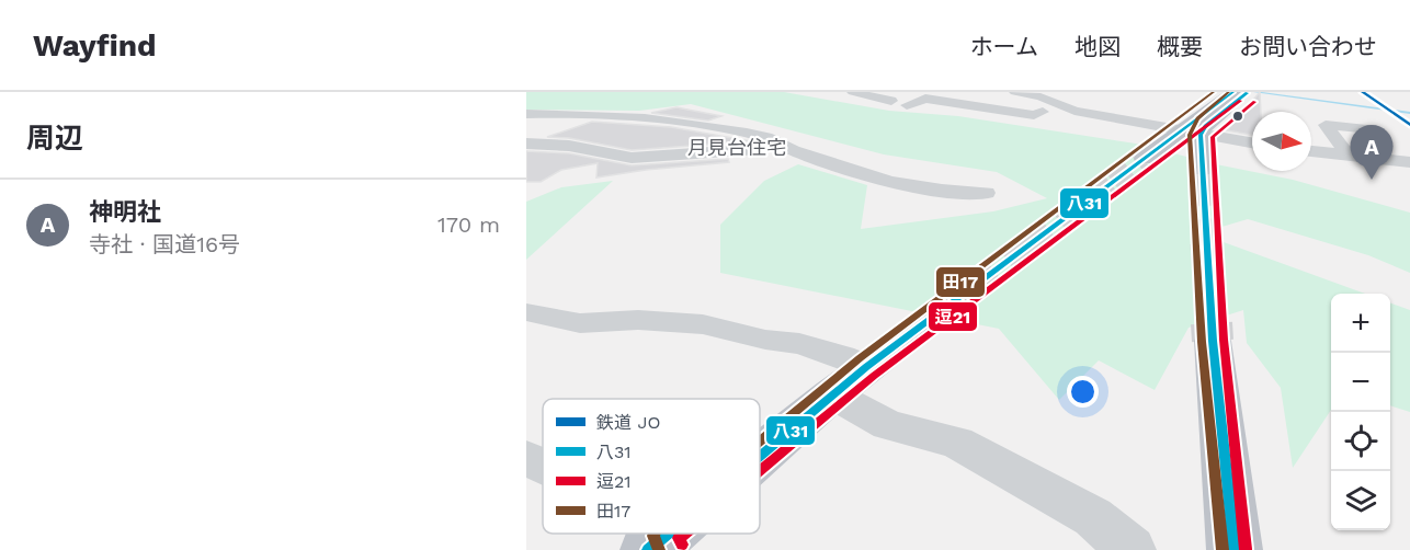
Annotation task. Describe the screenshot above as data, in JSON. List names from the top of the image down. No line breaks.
{"districts":["月見台住宅"],"lines":["rail line JO","transit line 八31","transit line 田17","transit line 逗21"],"legend":["鉄道 JO","八31","逗21","田17"],"north":"right","page":{"header":"Wayfind","nav":["ホーム","地図","概要","お問い合わせ"],"heading":"周辺","pins":"A","list":[{"mark":"A","name":"神明社","note":"寺社 · 国道16号","value":"170 m"}],"map_buttons":["+","−"]}}
